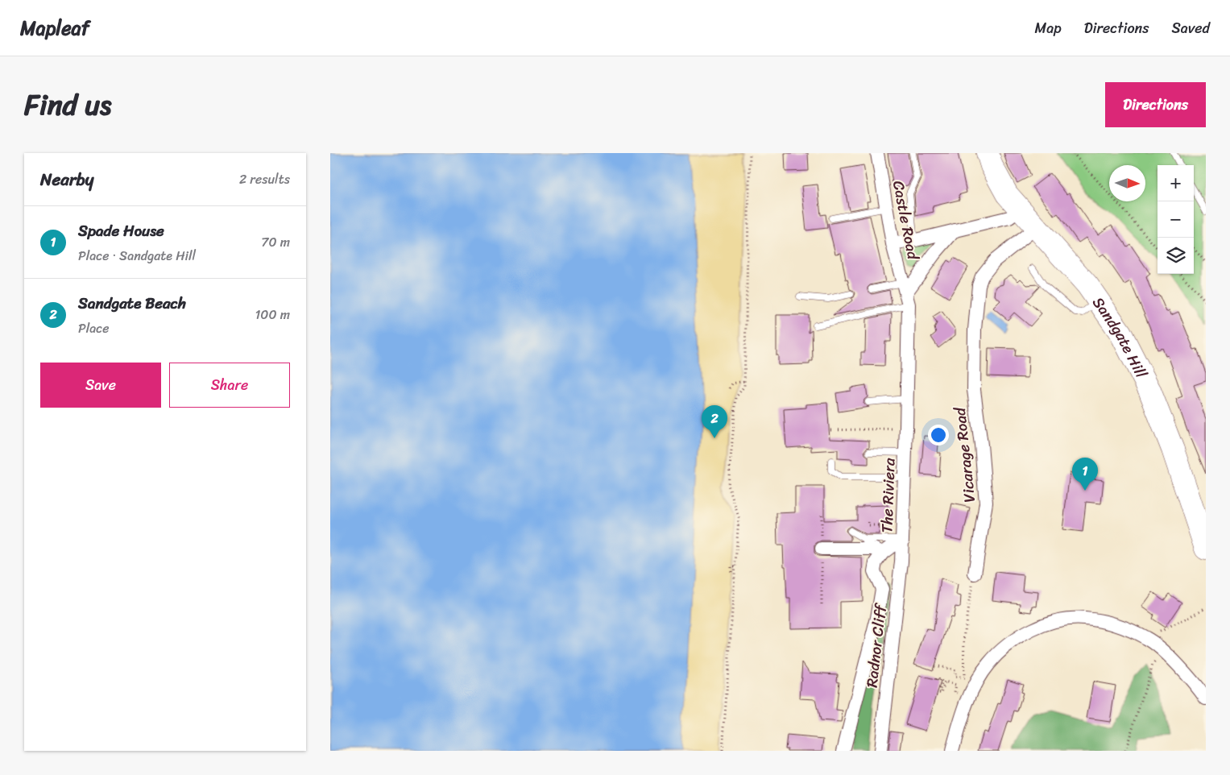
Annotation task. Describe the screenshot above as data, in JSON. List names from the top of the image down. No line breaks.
{"streets":{"highway":["Sandgate Hill"],"street":["Castle Road","Vicarage Road","The Riviera","Radnor Cliff"]},"crossings":[["Castle Road","The Riviera"],["Sandgate Hill","Vicarage Road"],["The Riviera","Radnor Cliff"]],"north":"right","page":{"header":"Mapleaf","nav":["Map","Directions","Saved"],"title":"Find us","buttons":["Directions",["Save","Share"]],"heading":["Nearby","2 results"],"map_buttons":["+","−"],"list":[{"mark":"1","name":"Spade House","note":"Place · Sandgate Hill","value":"70 m"},{"mark":"2","name":"Sandgate Beach","note":"Place","value":"100 m"}],"pins":["2","1"]}}
